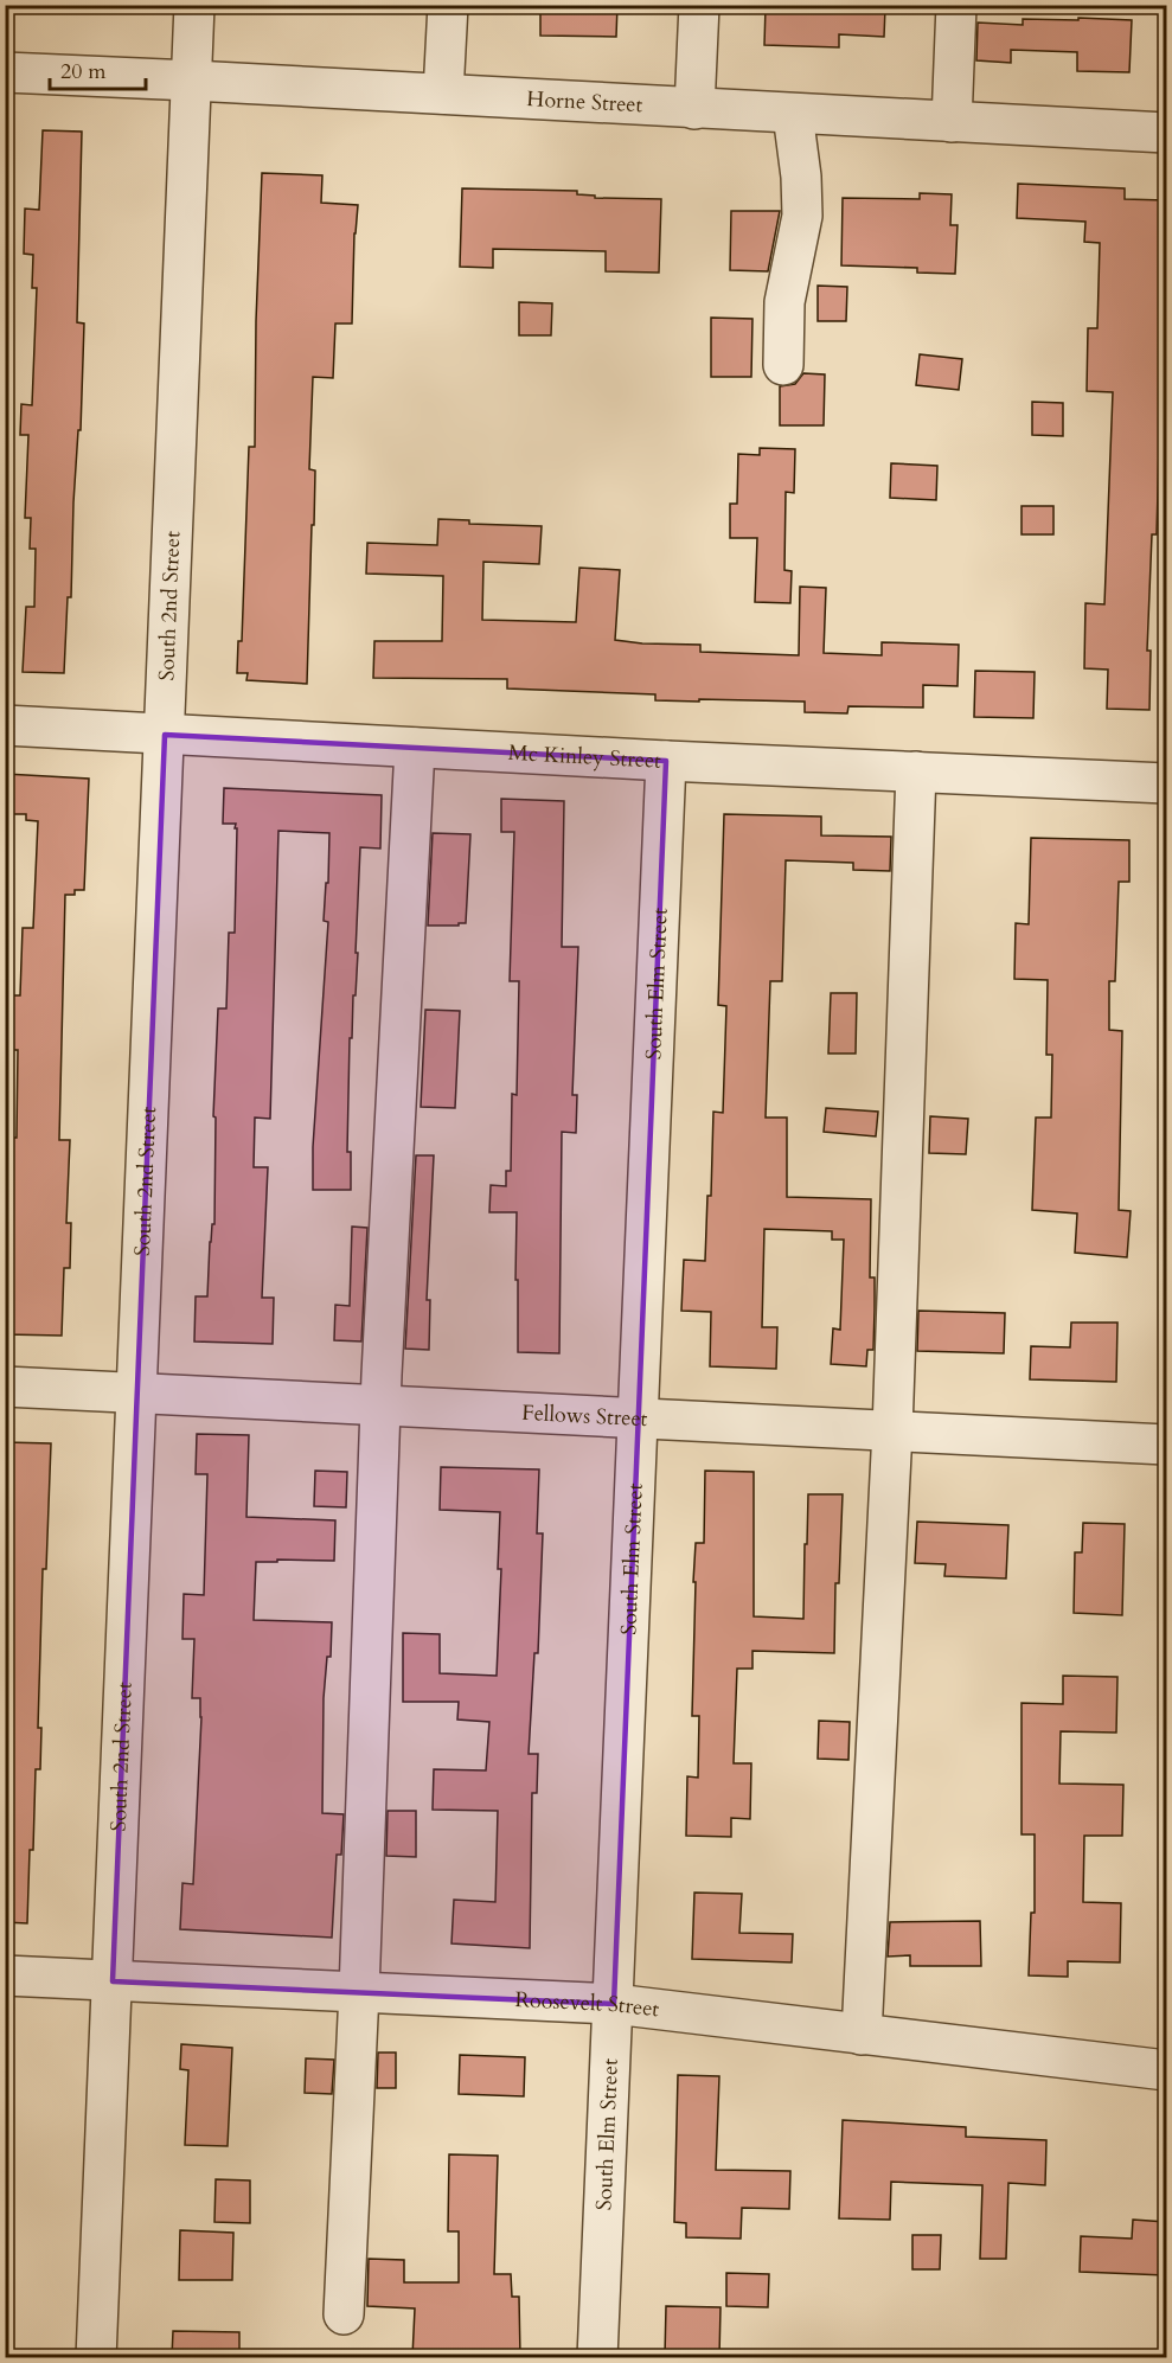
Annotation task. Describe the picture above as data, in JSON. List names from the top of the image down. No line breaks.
{"streets":{"street":["Horne Street","South 2nd Street","Mc Kinley Street","South Elm Street","Fellows Street","Roosevelt Street"]},"crossings":[["Horne Street","South 2nd Street"],["South 2nd Street","Mc Kinley Street"],["South 2nd Street","Fellows Street"],["South 2nd Street","Roosevelt Street"],["Mc Kinley Street","South Elm Street"],["South Elm Street","Fellows Street"],["South Elm Street","Roosevelt Street"]],"scale_bar":"20 m"}
